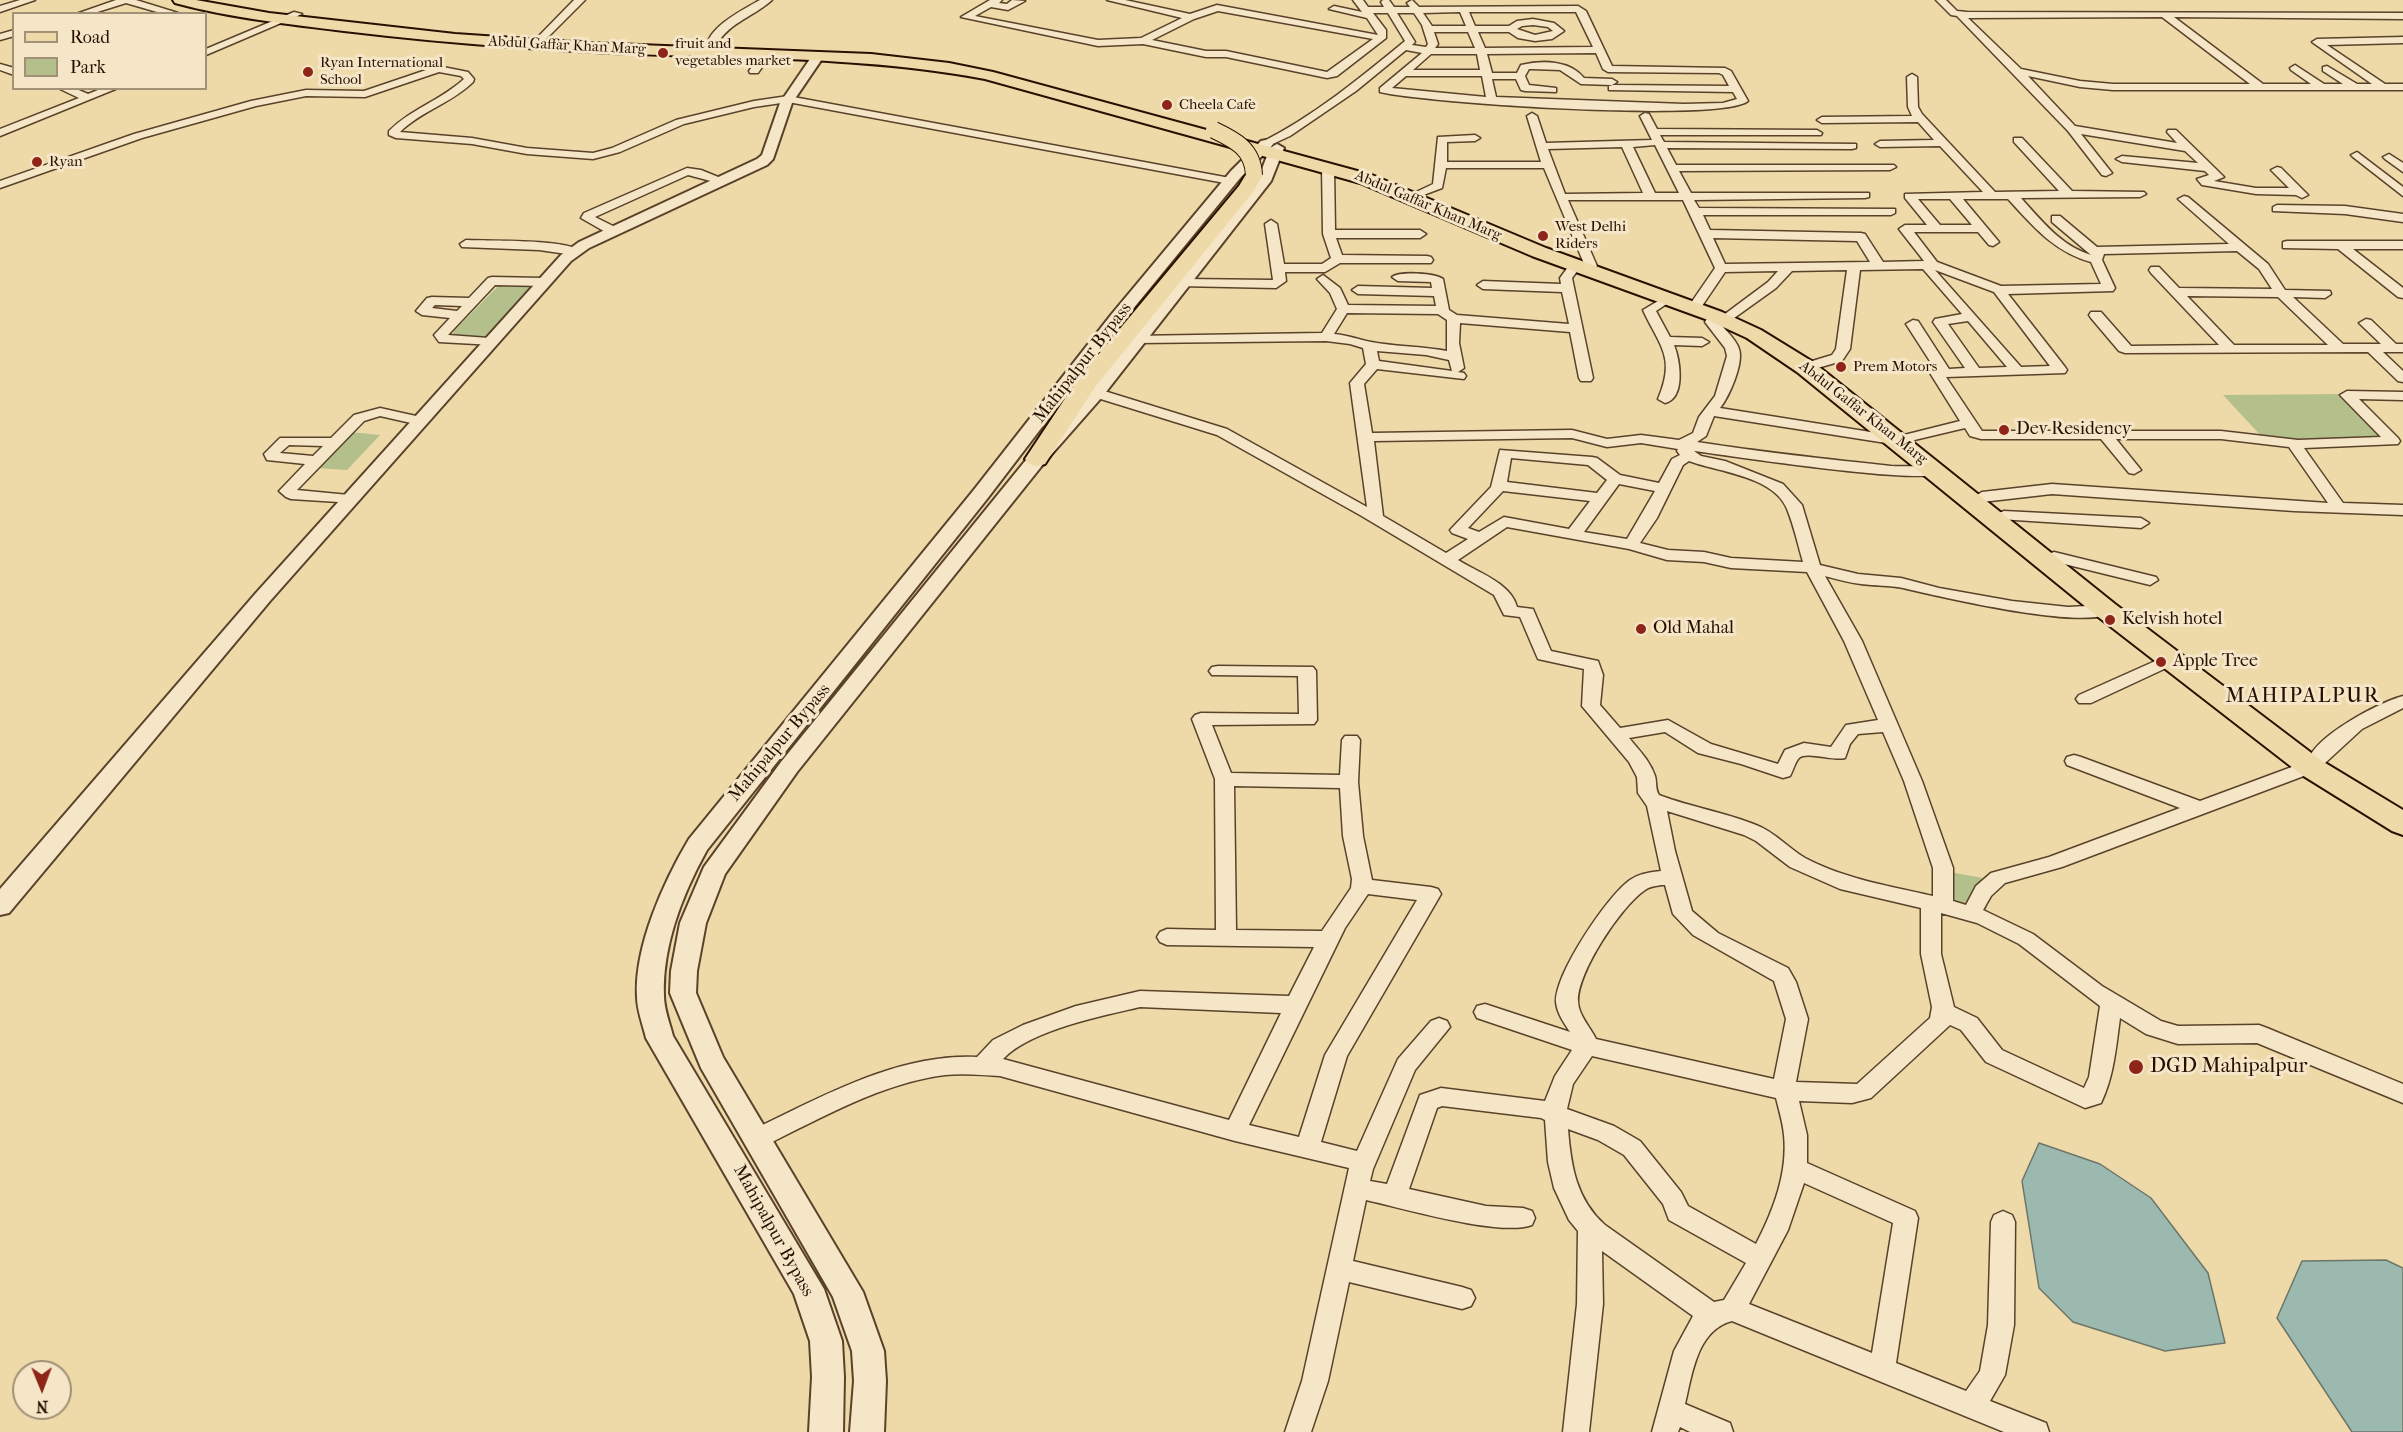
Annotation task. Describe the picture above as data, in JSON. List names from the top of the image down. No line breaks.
{"streets":{"main road":["Abdul Gaffar Khan Marg"],"street":["Mahipalpur Bypass"]},"crossings":[["Abdul Gaffar Khan Marg","Mahipalpur Bypass"]],"districts":["MAHIPALPUR"],"places":["fruit and vegetables market","Ryan International School","Cheela Cafe","Ryan","West Delhi Riders","Prem Motors","Dev Residency","Kelvish hotel","Old Mahal","Apple Tree","DGD Mahipalpur"],"legend":["Road","Park"],"north":"bottom"}
